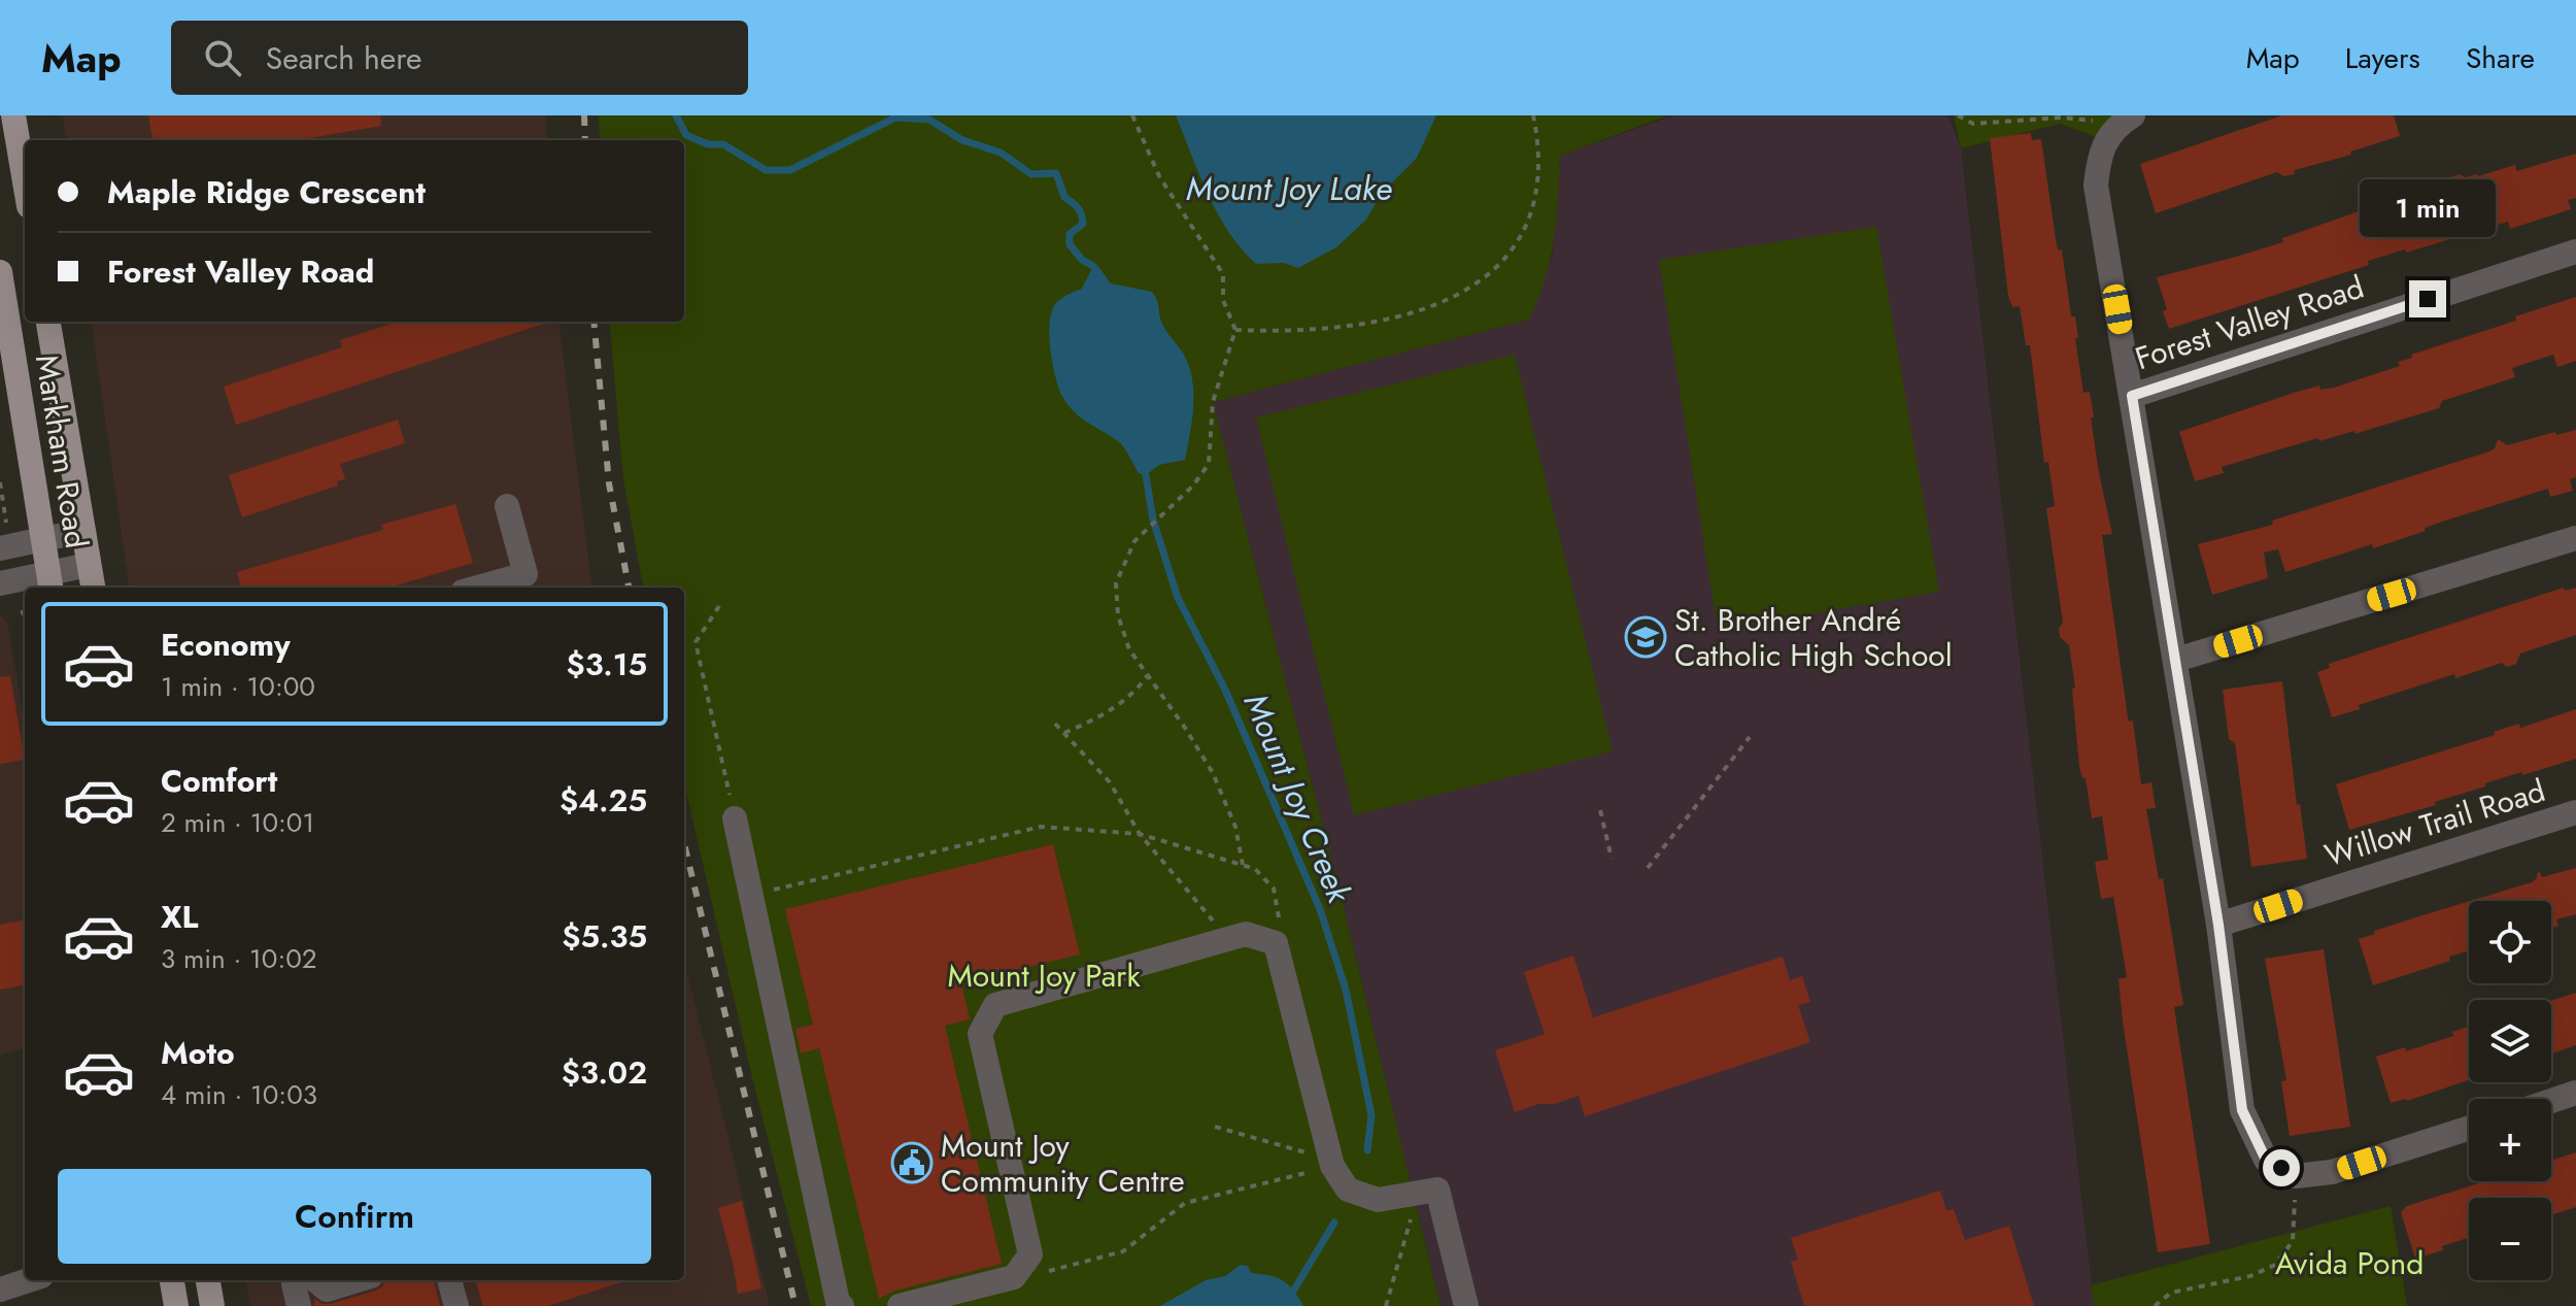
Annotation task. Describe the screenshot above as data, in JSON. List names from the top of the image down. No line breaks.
{"streets":{"main road":["Markham Road"],"street":["Forest Valley Road","Willow Trail Road"]},"water":["Mount Joy Lake","Mount Joy Creek"],"parks":["Mount Joy Park","Avida Pond"],"places":{"school or university":["St. Brother André Catholic High School"],"public building":["Mount Joy Community Centre"]},"page":{"header":"Map","search":"Search here","nav":["Map","Layers","Share"],"banner":["Maple Ridge Crescent","Forest Valley Road"],"bubble":"1 min","list":[{"name":"Economy","note":"1 min · 10:00","value":"$3.15"},{"name":"Comfort","note":"2 min · 10:01","value":"$4.25"},{"name":"XL","note":"3 min · 10:02","value":"$5.35"},{"name":"Moto","note":"4 min · 10:03","value":"$3.02"}],"map_buttons":["+","−"],"buttons":"Confirm"}}
